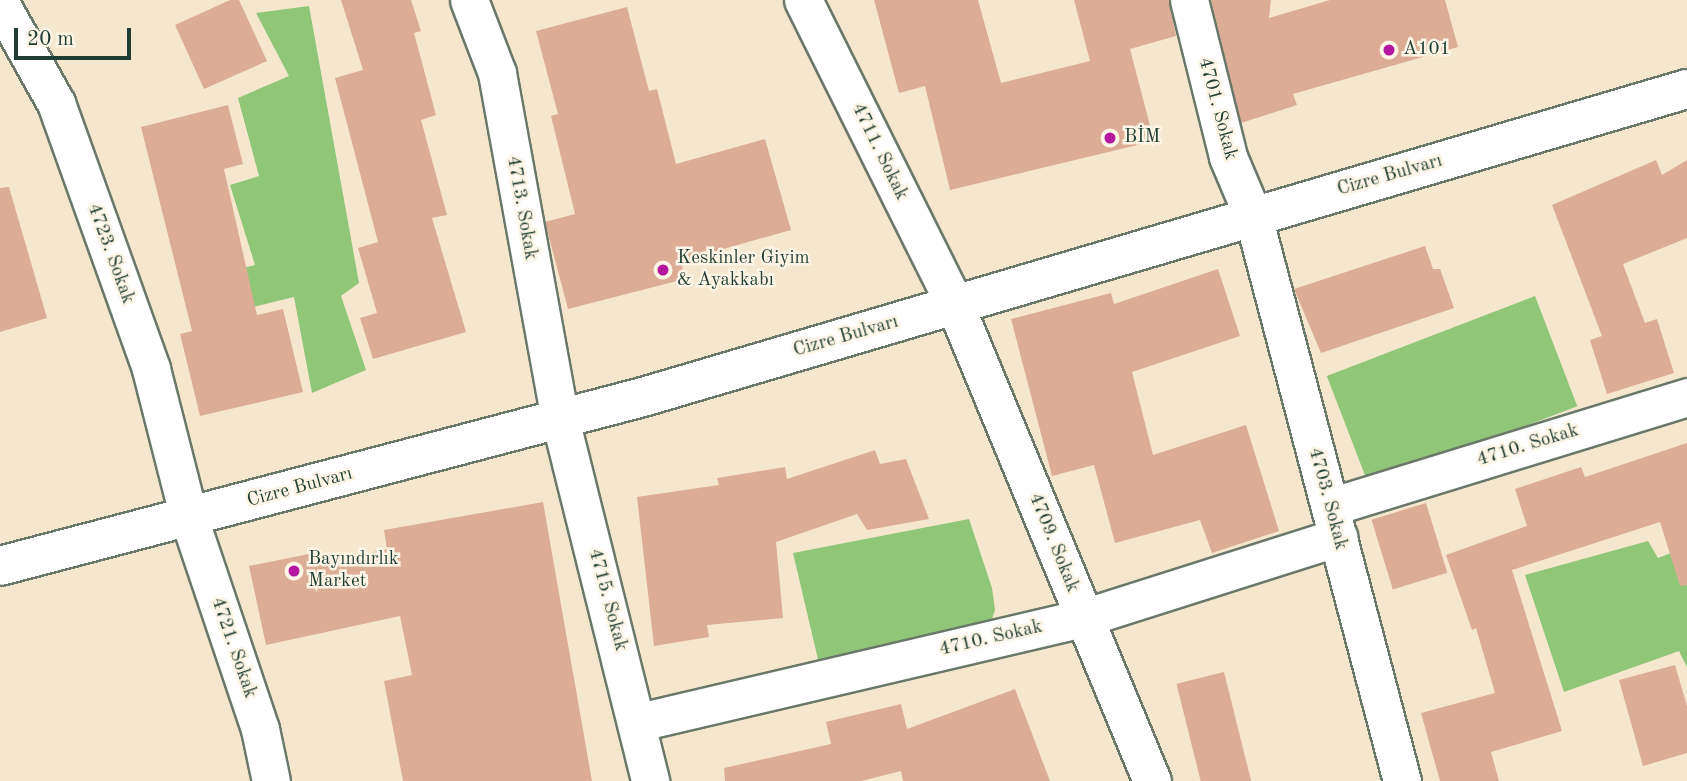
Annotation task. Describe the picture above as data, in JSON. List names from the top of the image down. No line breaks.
{"streets":{"main road":["Cizre Bulvarı"],"street":["4701. Sokak","4711. Sokak","4713. Sokak","4723. Sokak","4710. Sokak","4703. Sokak","4709. Sokak","4715. Sokak","4721. Sokak"]},"crossings":[["4701. Sokak","Cizre Bulvarı"],["4701. Sokak","4703. Sokak"],["4711. Sokak","Cizre Bulvarı"],["4711. Sokak","4709. Sokak"],["Cizre Bulvarı","4713. Sokak"],["Cizre Bulvarı","4723. Sokak"],["Cizre Bulvarı","4703. Sokak"],["Cizre Bulvarı","4709. Sokak"],["Cizre Bulvarı","4715. Sokak"],["Cizre Bulvarı","4721. Sokak"],["4713. Sokak","4715. Sokak"],["4723. Sokak","4721. Sokak"],["4710. Sokak","4703. Sokak"],["4710. Sokak","4709. Sokak"],["4710. Sokak","4715. Sokak"]],"places":["A101","BİM","Keskinler Giyim & Ayakkabı","Bayındırlık Market"],"scale_bar":"20 m"}
